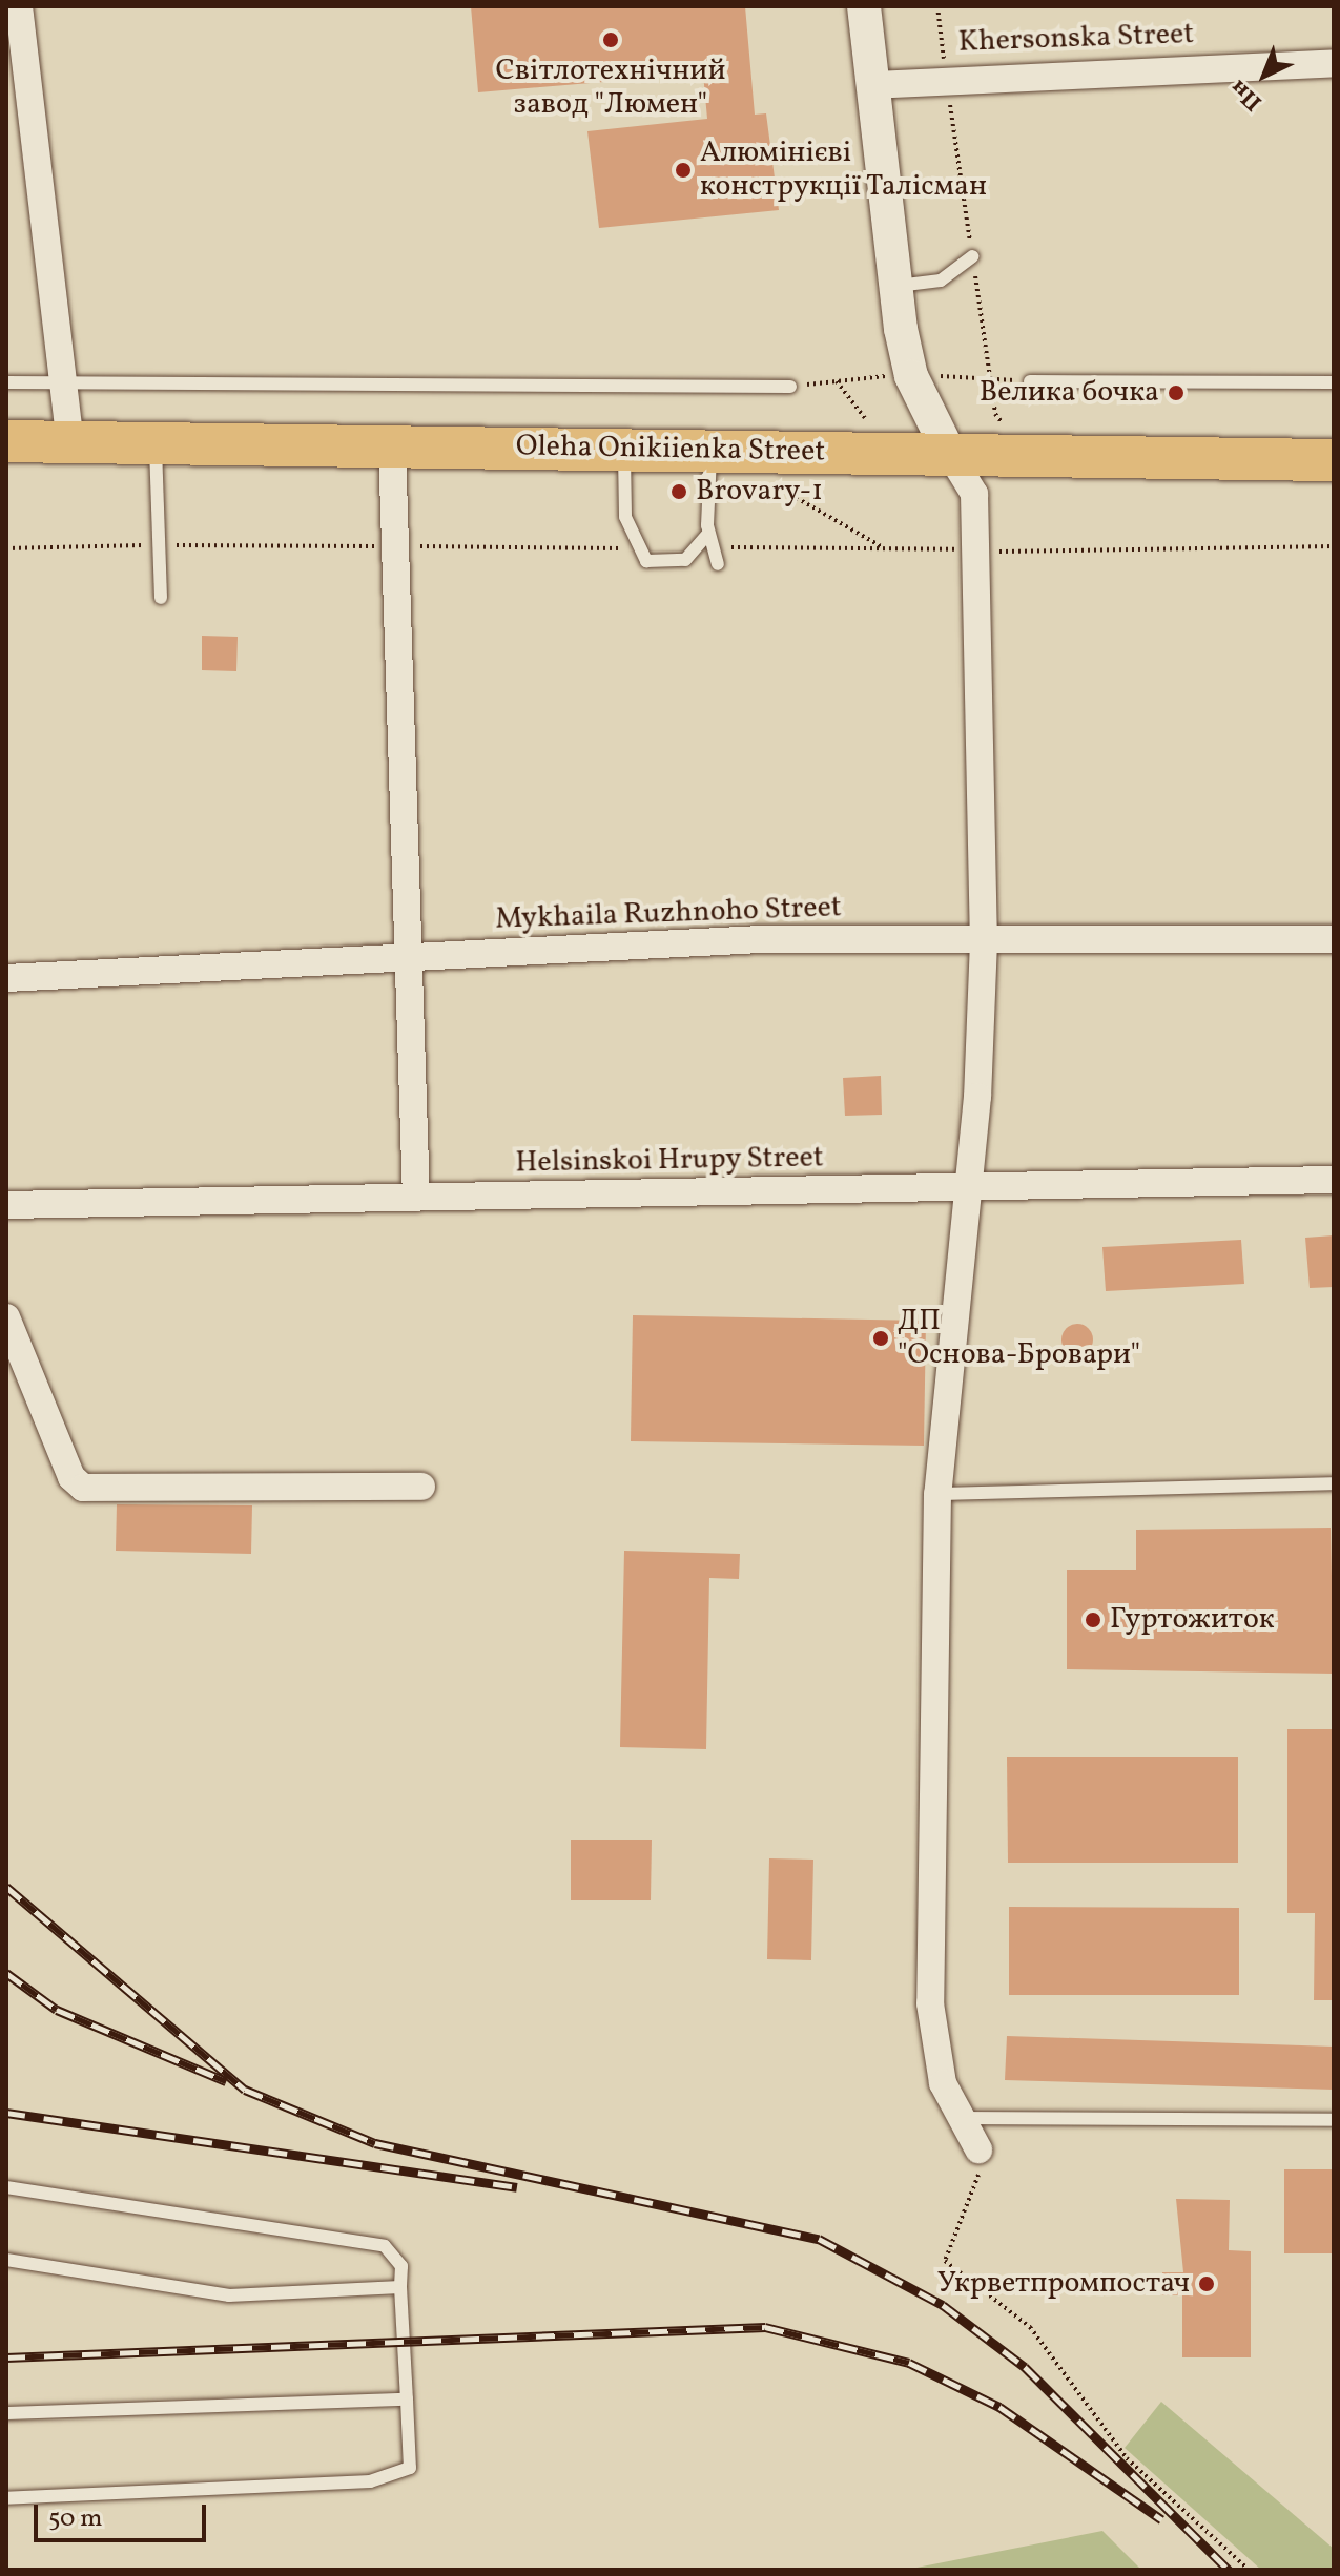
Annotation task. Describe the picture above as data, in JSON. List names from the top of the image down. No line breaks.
{"streets":{"main road":["Oleha Onikiienka Street"],"street":["Khersonska Street","Mykhaila Ruzhnoho Street","Helsinskoi Hrupy Street"]},"places":["Світлотехнічний завод \"Люмен\"","Алюмінієві конструкції Талісман","Велика бочка","Brovary-1","ДП \"Основа-Бровари\"","Гуртожиток","Укрветпромпостач"],"scale_bar":"50 m","north":"bottom left"}
